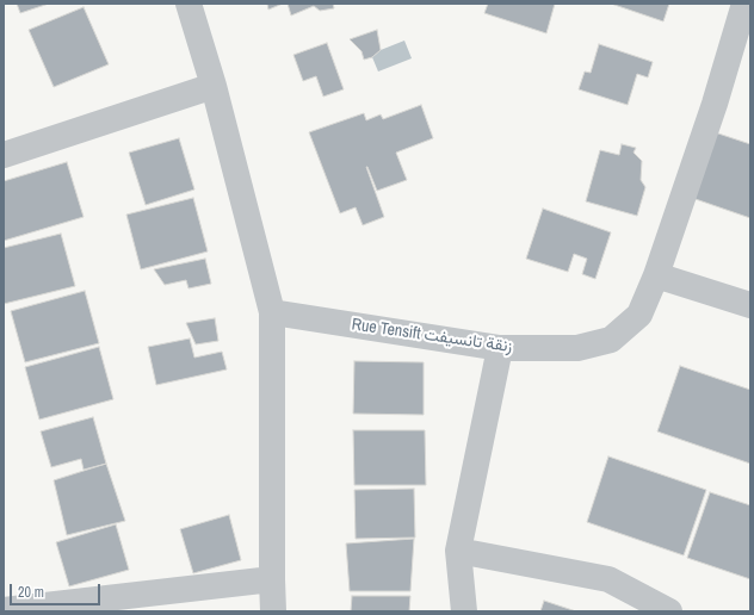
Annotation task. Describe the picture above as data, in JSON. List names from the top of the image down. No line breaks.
{"streets":{"street":["Rue Tensift زنقة تانسيفت"]},"scale_bar":"20 m"}
